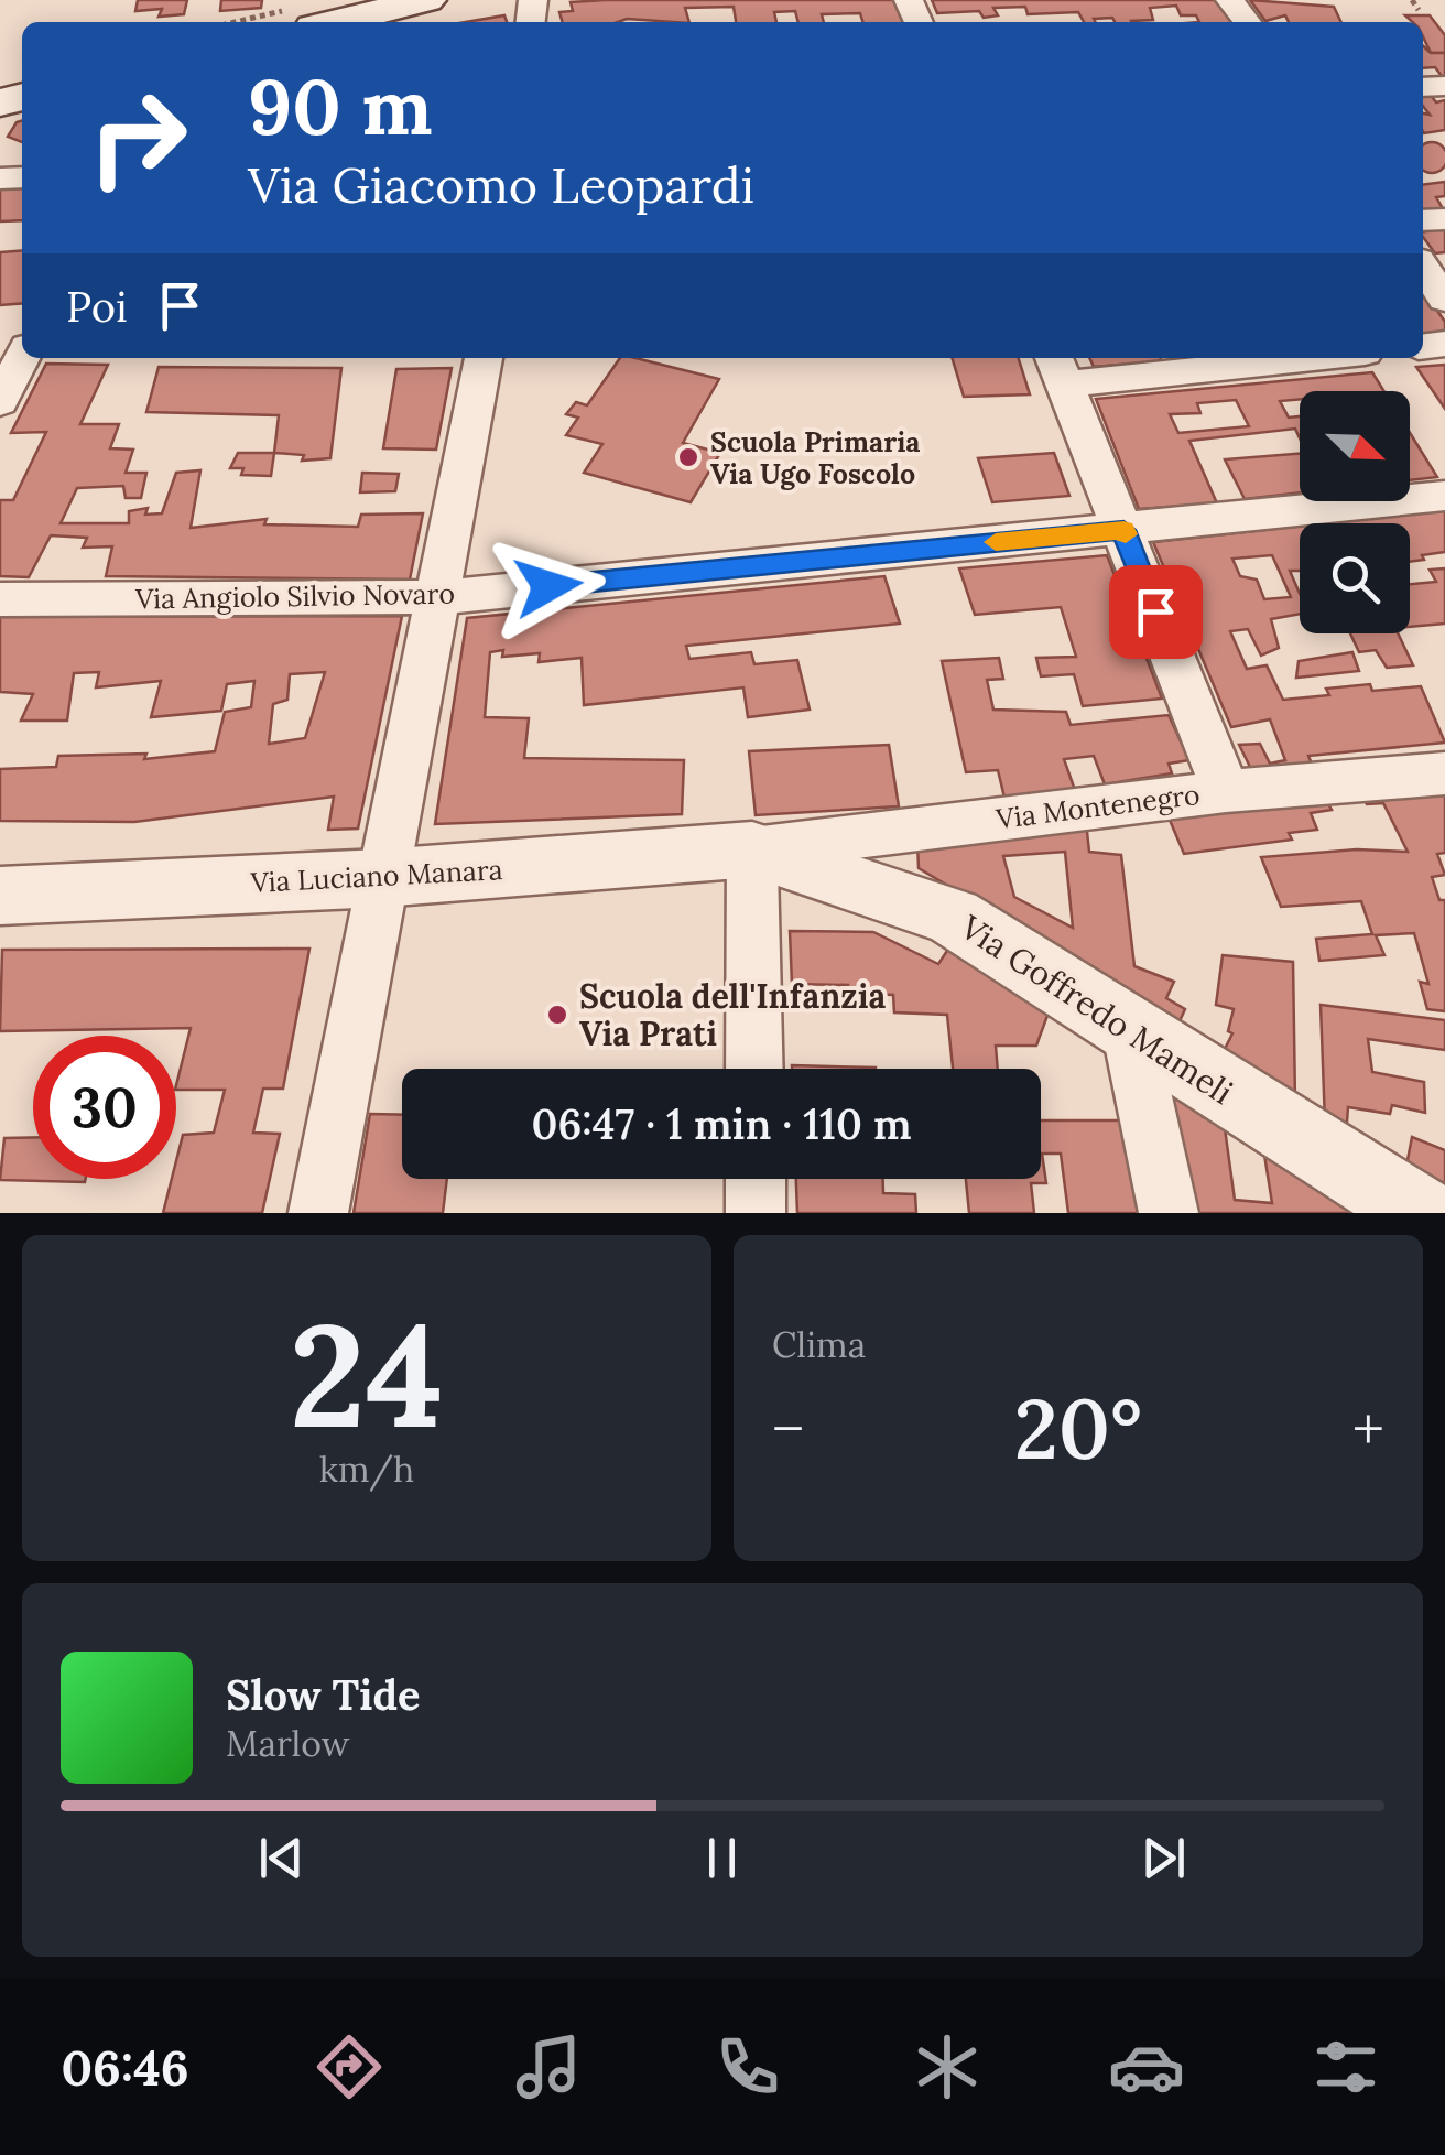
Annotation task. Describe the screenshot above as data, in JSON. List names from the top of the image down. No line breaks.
{"streets":{"street":["Via Angiolo Silvio Novaro","Via Montenegro","Via Luciano Manara","Via Goffredo Mameli"]},"crossings":[["Via Montenegro","Via Luciano Manara"],["Via Montenegro","Via Goffredo Mameli"],["Via Luciano Manara","Via Goffredo Mameli"]],"places":["Scuola Primaria Via Ugo Foscolo","Scuola dell'Infanzia Via Prati"],"north":"bottom right","page":{"turn":["90 m","Via Giacomo Leopardi"],"then":"Poi","limit":"30","trip":"06:47 · 1 min · 110 m","tile":[["24","km/h"],"Clima"],"heat":["−","20°","+"],"song":["Slow Tide","Marlow"],"tabs":"06:46"}}
